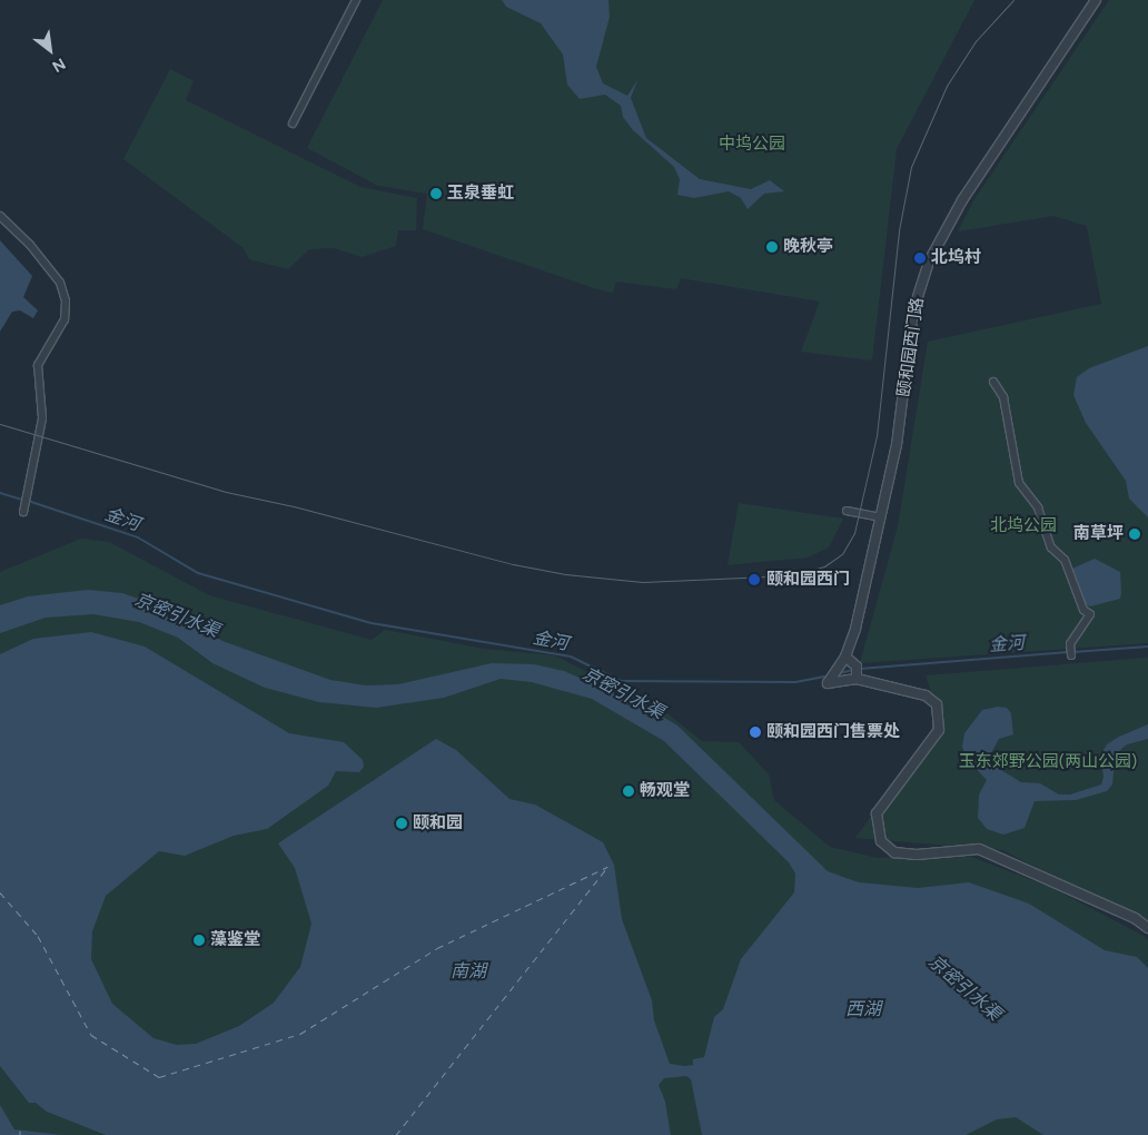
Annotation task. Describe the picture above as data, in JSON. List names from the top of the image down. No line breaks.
{"streets":{"street":["颐和园西门路"]},"water":["金河","京密引水渠","南湖","西湖"],"parks":["中坞公园","北坞公园","玉东郊野公园(两山公园)"],"places":["玉泉垂虹","晚秋亭","北坞村","南草坪","颐和园西门","颐和园西门售票处","畅观堂","颐和园","藻鉴堂"],"north":"bottom right"}
